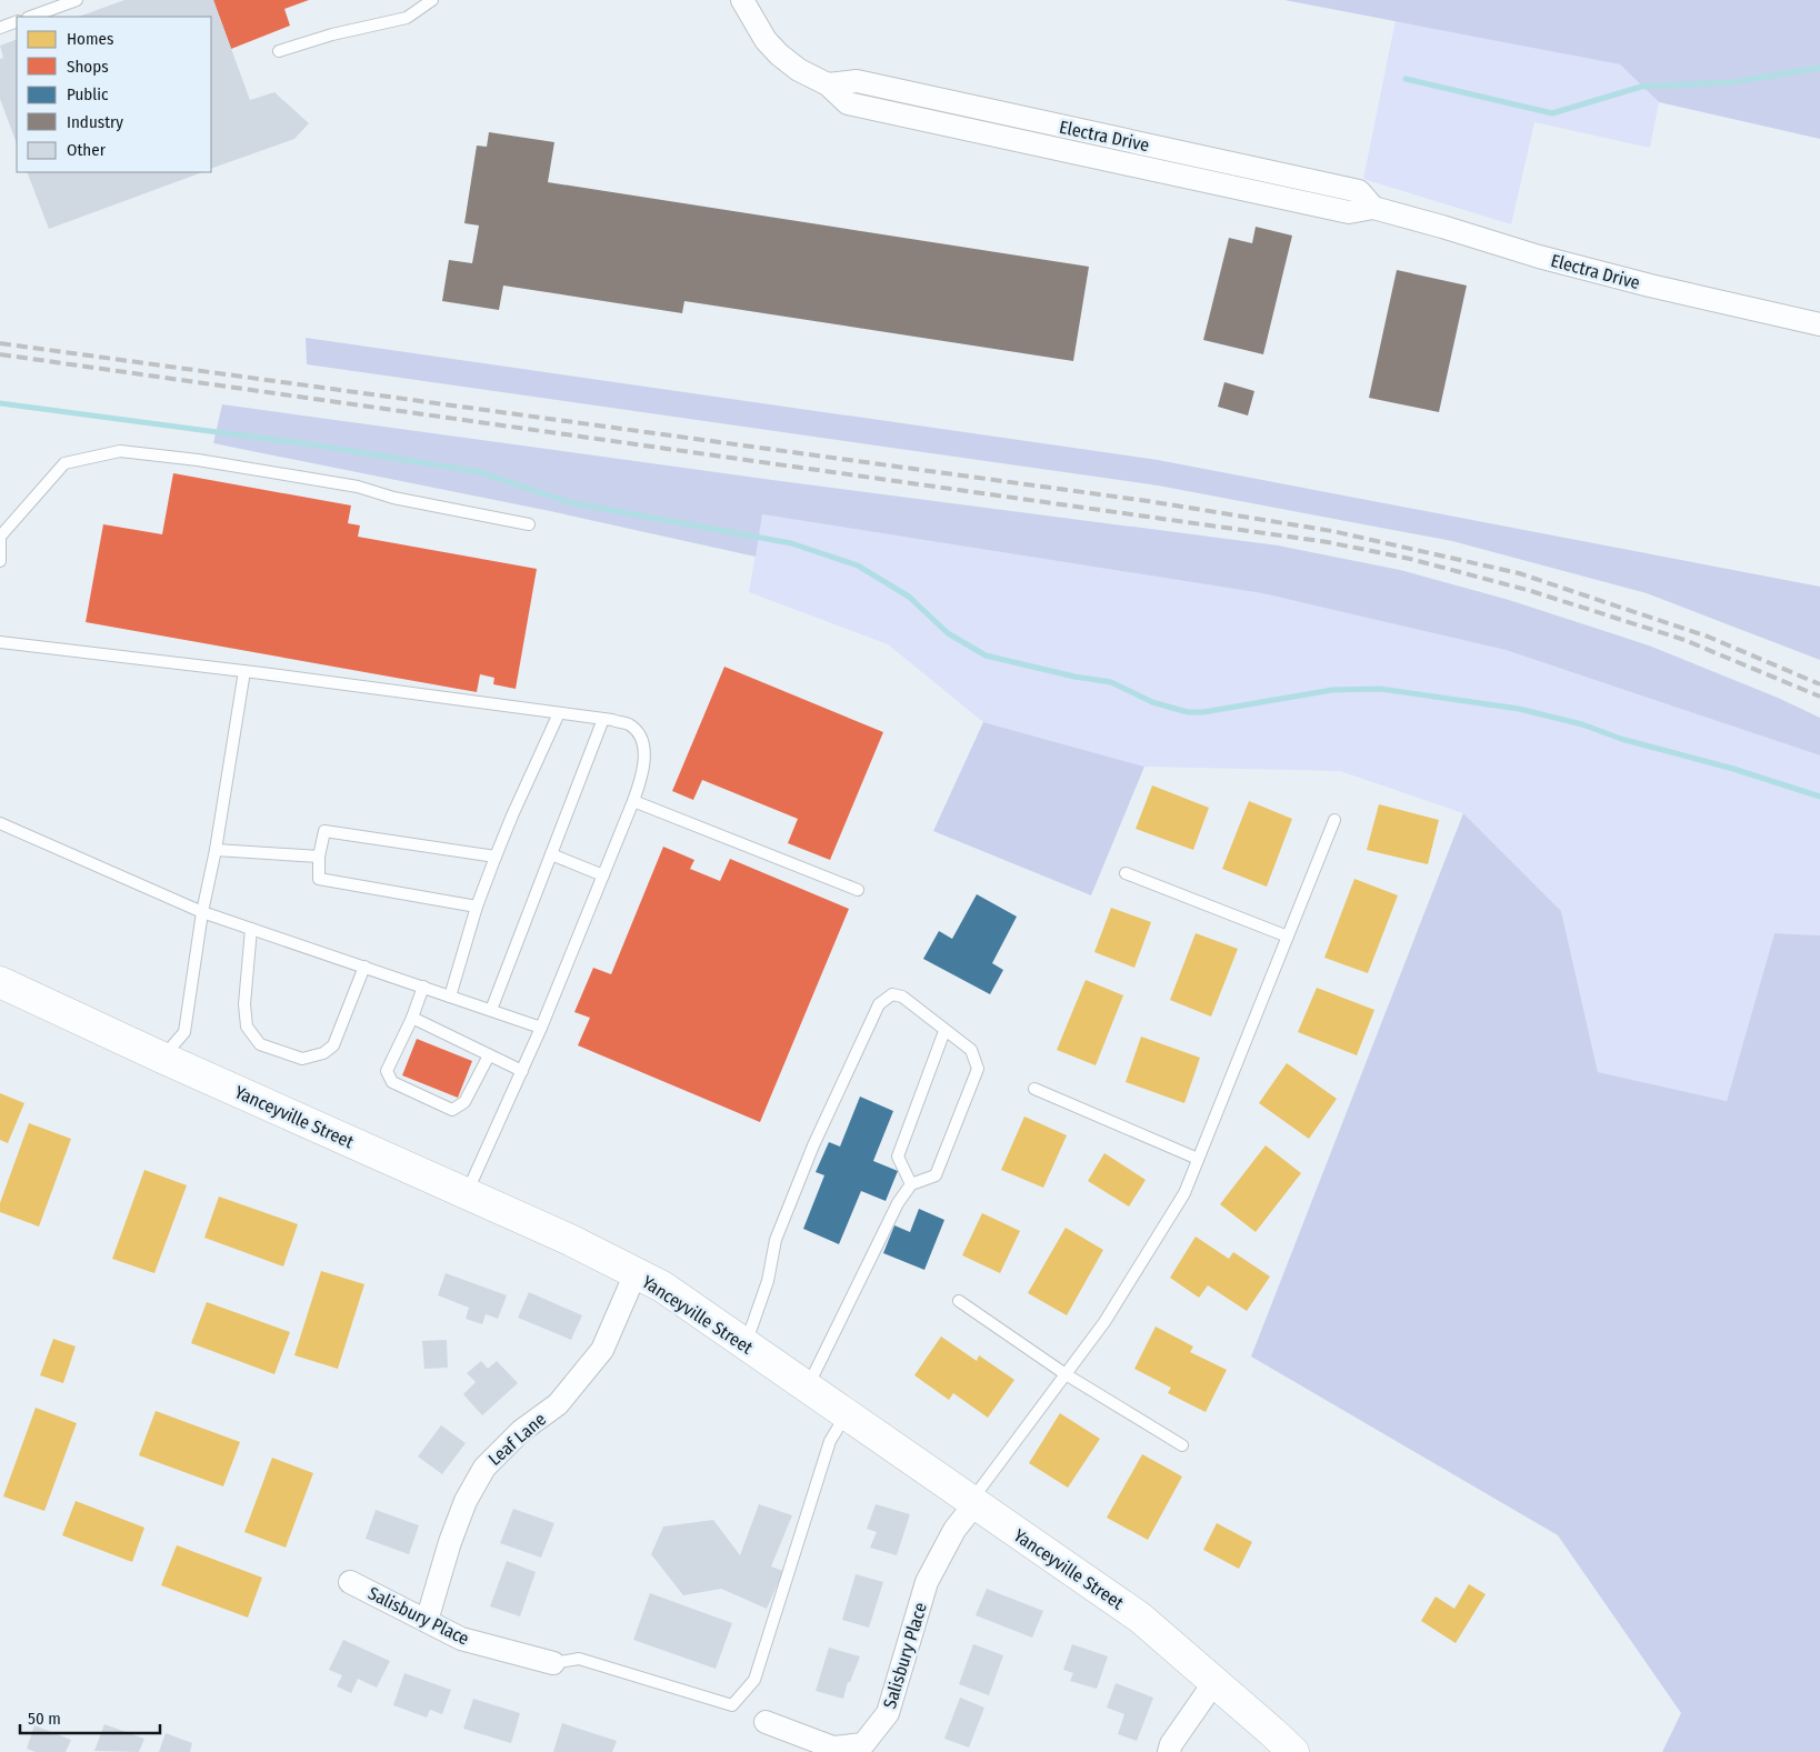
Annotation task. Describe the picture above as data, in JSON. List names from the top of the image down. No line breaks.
{"streets":{"main road":["Yanceyville Street"],"street":["Electra Drive","Leaf Lane","Salisbury Place"]},"crossings":[["Yanceyville Street","Leaf Lane"],["Yanceyville Street","Salisbury Place"],["Leaf Lane","Salisbury Place"]],"legend":["Homes","Shops","Public","Industry","Other"],"scale_bar":"50 m"}
